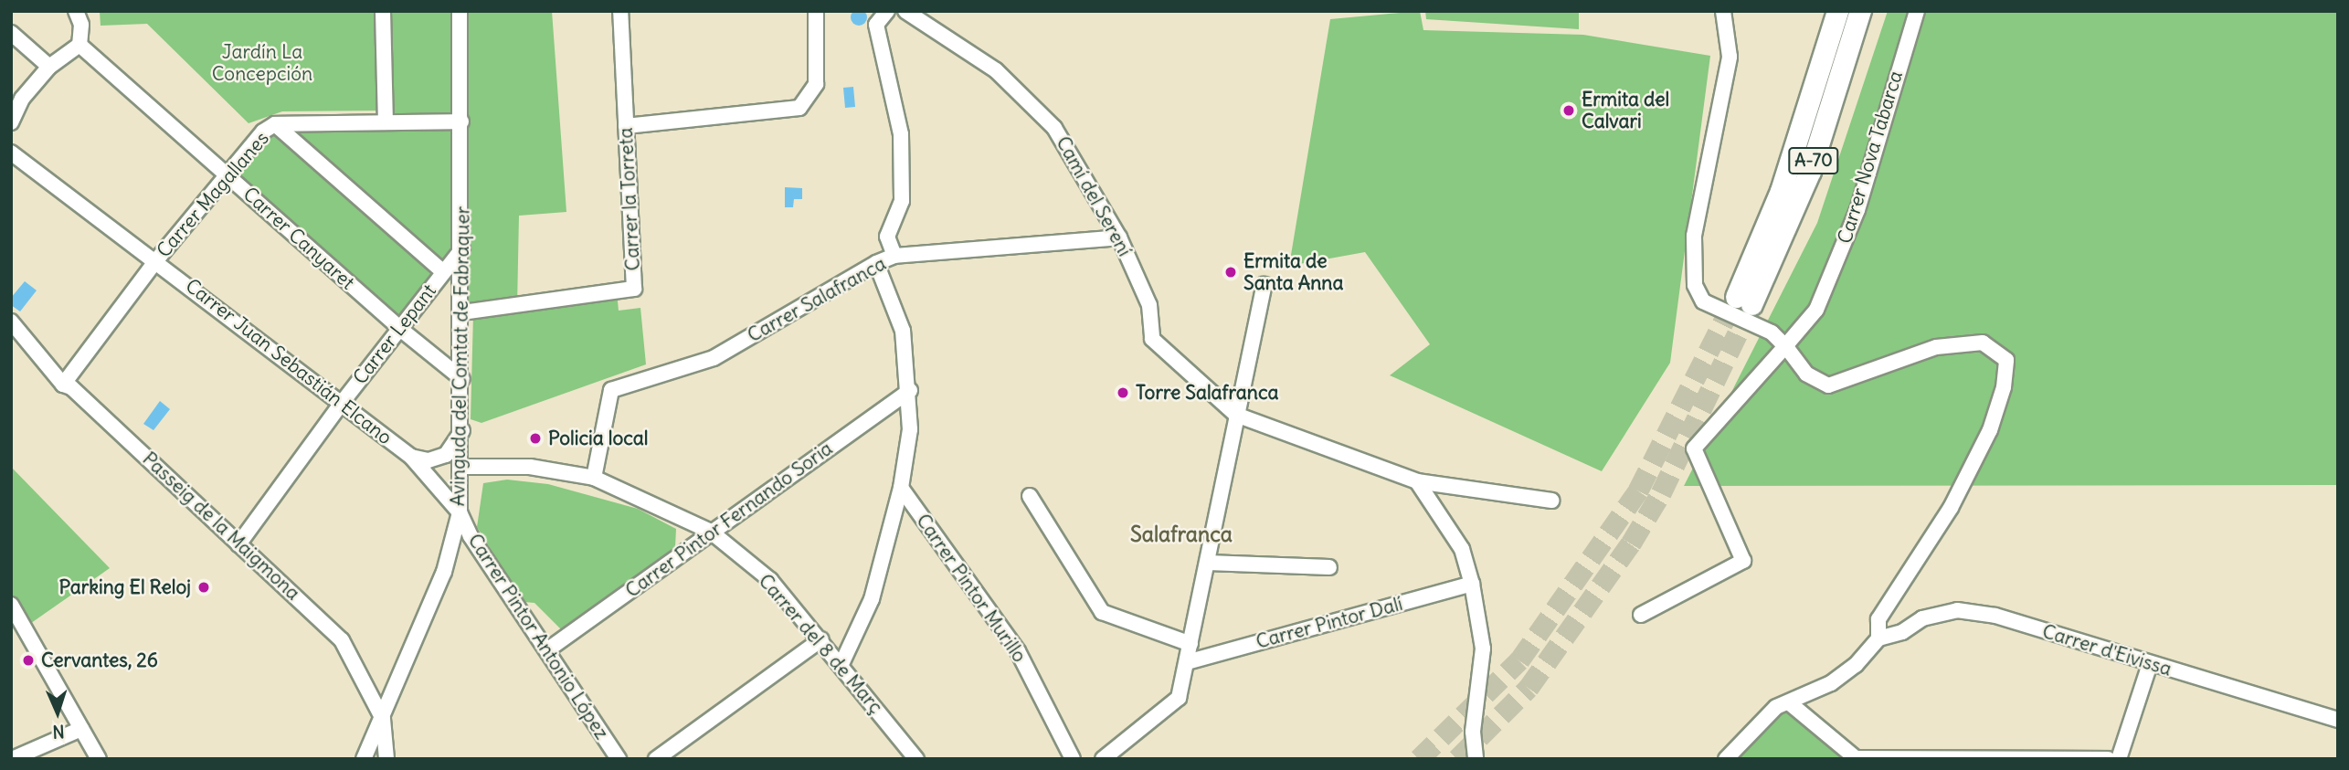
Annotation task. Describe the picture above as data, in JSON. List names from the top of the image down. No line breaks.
{"streets":{"highway":["A-70"],"street":["Carrer Nova Tabarca","Carrer Magallanes","Camí del Serení","Carrer la Torreta","Carrer Canyaret","Carrer Salafranca","Carrer Lepant","Avinguda del Comtat de Fabraquer","Carrer Juan Sebastián Elcano","Carrer Pintor Fernando Soria","Passeig de la Maigmona","Carrer Pintor Murillo","Carrer Pintor Dalí","Carrer Pintor Antonio López","Carrer del 8 de Març","Carrer d'Eivissa"]},"crossings":[["Carrer Magallanes","Carrer Canyaret"],["Carrer Magallanes","Avinguda del Comtat de Fabraquer"],["Carrer Magallanes","Carrer Juan Sebastián Elcano"],["Carrer Magallanes","Passeig de la Maigmona"],["Camí del Serení","Carrer Salafranca"],["Carrer la Torreta","Avinguda del Comtat de Fabraquer"],["Carrer Canyaret","Carrer Lepant"],["Carrer Canyaret","Avinguda del Comtat de Fabraquer"],["Carrer Salafranca","Carrer del 8 de Març"],["Carrer Lepant","Avinguda del Comtat de Fabraquer"],["Carrer Lepant","Carrer Juan Sebastián Elcano"],["Carrer Lepant","Passeig de la Maigmona"],["Avinguda del Comtat de Fabraquer","Carrer Juan Sebastián Elcano"],["Avinguda del Comtat de Fabraquer","Passeig de la Maigmona"],["Avinguda del Comtat de Fabraquer","Carrer Pintor Antonio López"],["Avinguda del Comtat de Fabraquer","Carrer del 8 de Març"],["Carrer Juan Sebastián Elcano","Carrer Pintor Antonio López"],["Carrer Pintor Fernando Soria","Carrer Pintor Antonio López"],["Carrer Pintor Fernando Soria","Carrer del 8 de Març"]],"districts":["Salafranca"],"parks":["Jardín La Concepción"],"places":["Ermita del Calvari","Ermita de Santa Anna","Torre Salafranca","Policia local","Parking El Reloj","Cervantes, 26"],"north":"bottom"}
